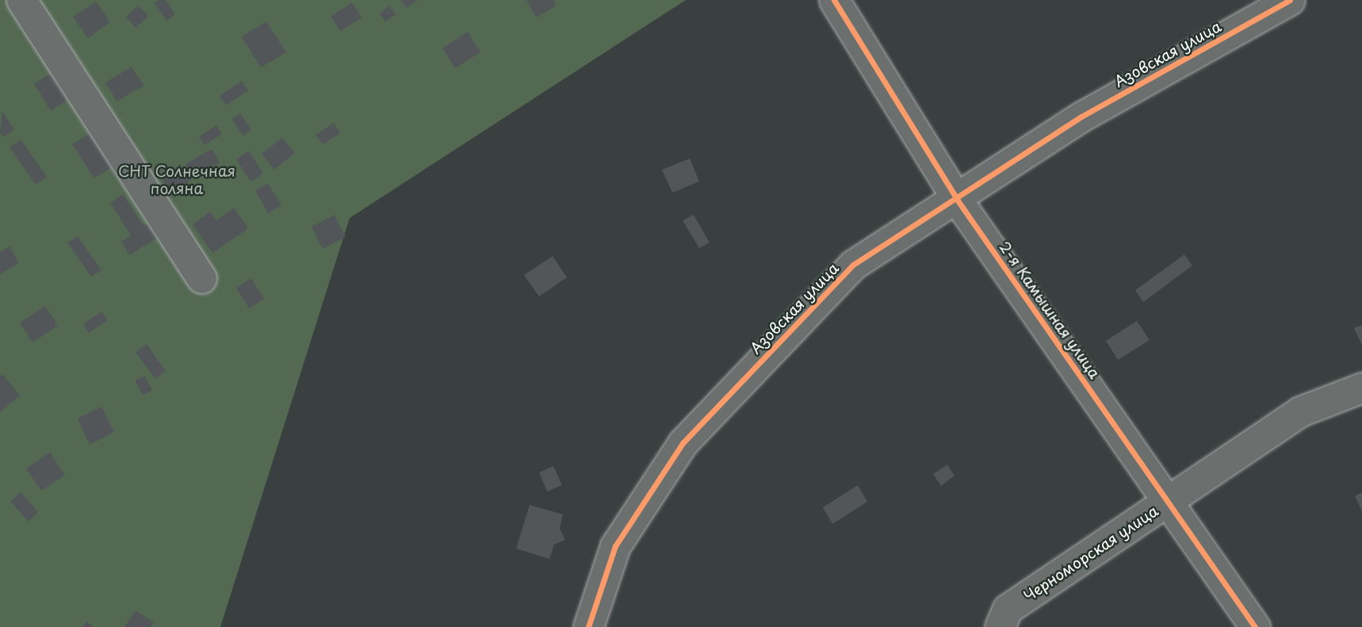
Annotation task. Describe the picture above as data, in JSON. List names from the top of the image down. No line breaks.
{"streets":{"street":["Азовская улица","2-я Камышная улица","Черноморская улица"]},"crossings":[["Азовская улица","2-я Камышная улица"],["2-я Камышная улица","Черноморская улица"]],"parks":["СНТ Солнечная поляна"]}
